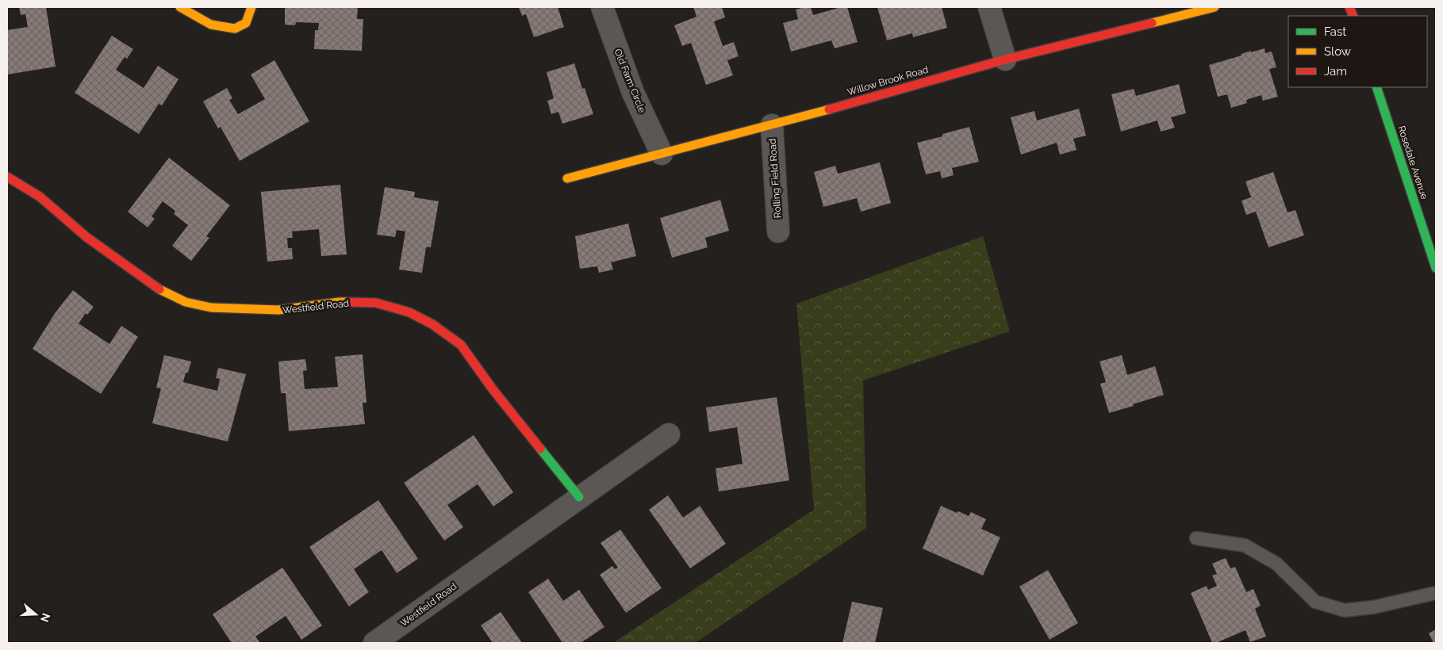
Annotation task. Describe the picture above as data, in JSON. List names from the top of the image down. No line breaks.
{"streets":{"street":["Old Farm Circle","Willow Brook Road","Rosedale Avenue","Rolling Field Road","Westfield Road"]},"crossings":[["Old Farm Circle","Willow Brook Road"],["Willow Brook Road","Rolling Field Road"]],"legend":["Fast","Slow","Jam"],"north":"right"}
